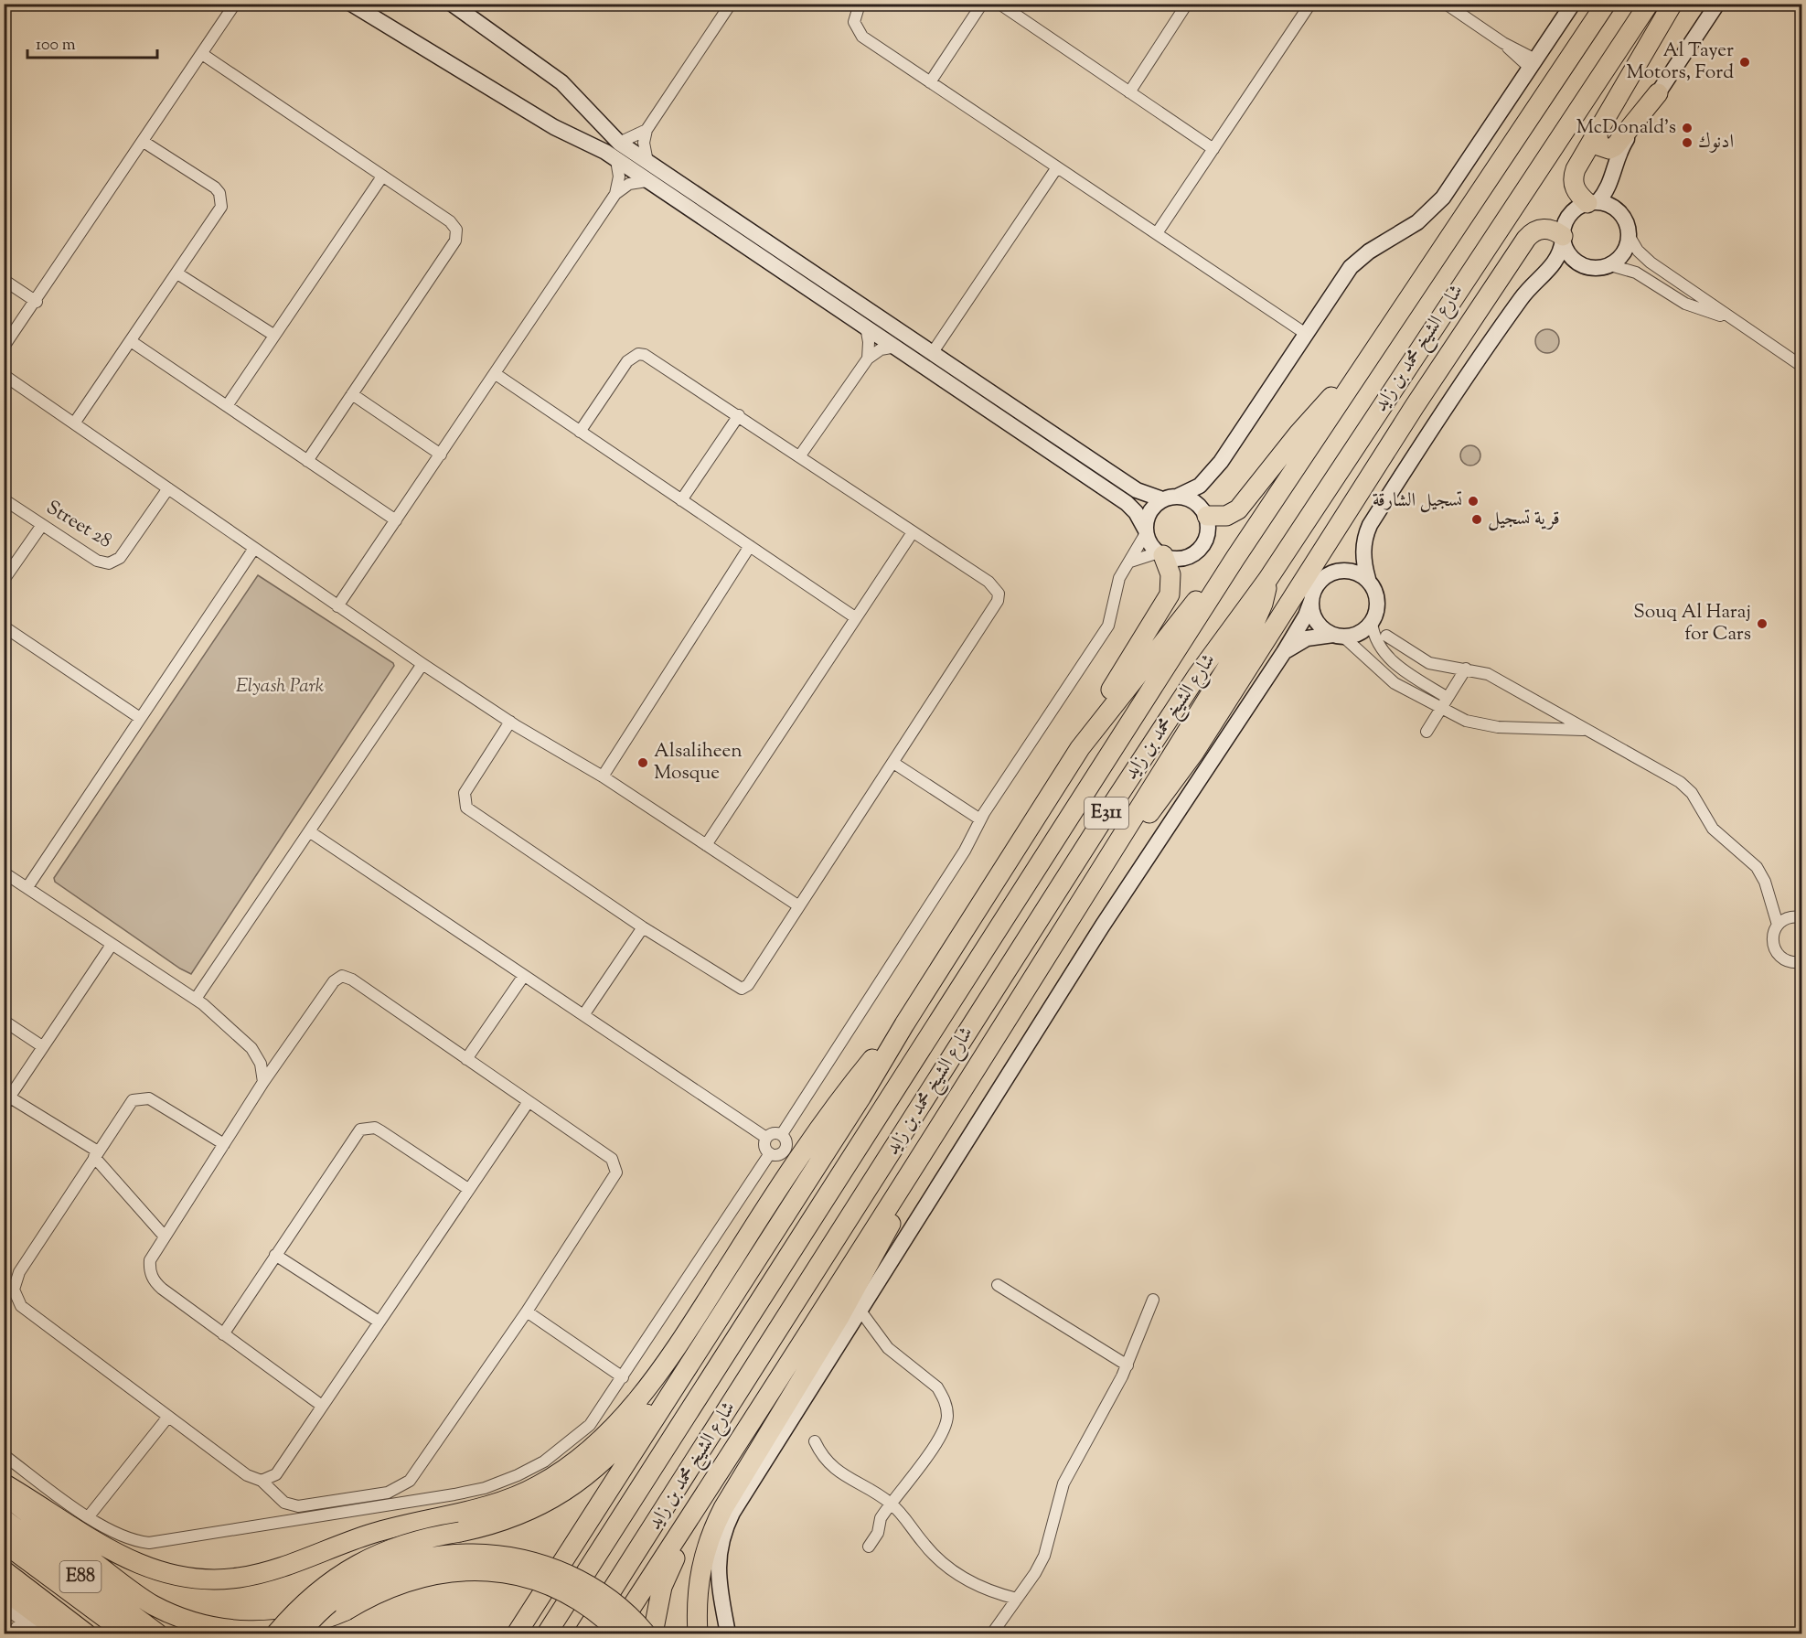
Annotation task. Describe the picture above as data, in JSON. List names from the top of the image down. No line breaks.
{"streets":{"highway":["شارع الشيخ محمد بن زايد","E311","E88"],"street":["Street 28"]},"parks":["Elyash Park"],"places":["Al Tayer Motors, Ford","McDonald's","ادنوك","تسجيل الشارقة","قرية تسجيل","Souq Al Haraj for Cars","Alsaliheen Mosque"],"scale_bar":"100 m"}
